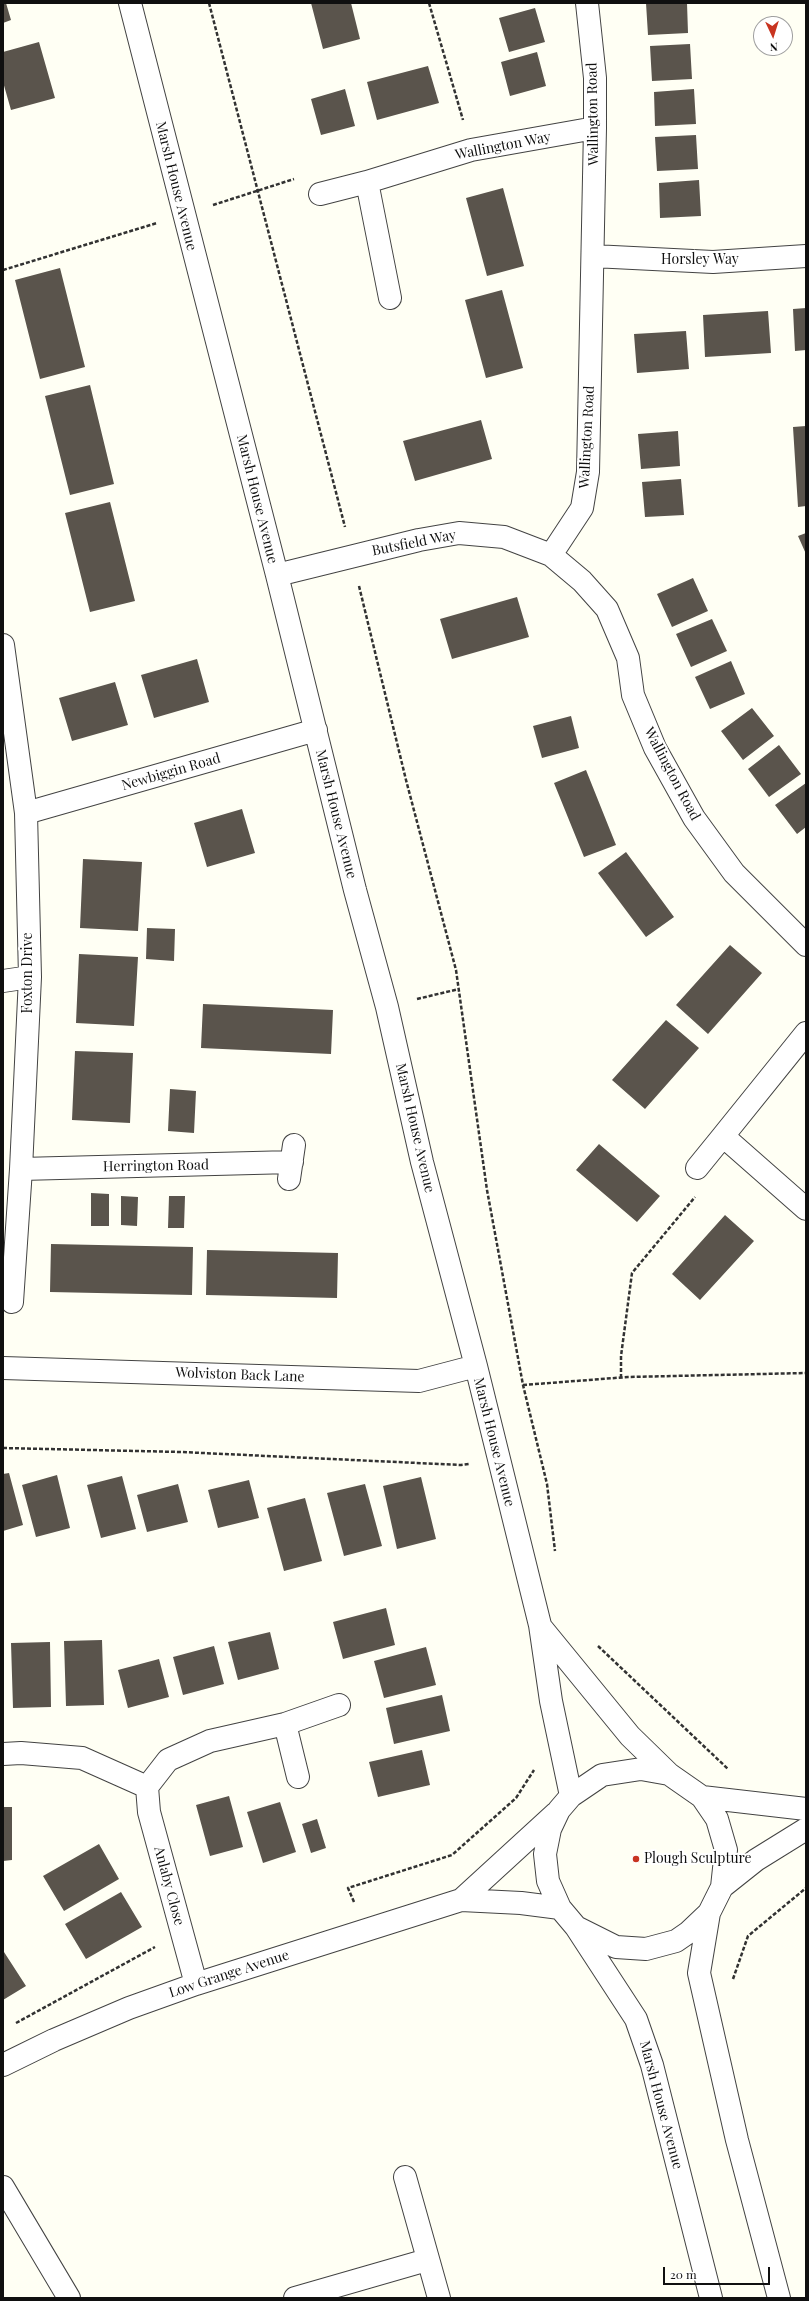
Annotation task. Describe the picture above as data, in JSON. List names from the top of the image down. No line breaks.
{"streets":{"street":["Wallington Road","Wallington Way","Marsh House Avenue","Horsley Way","Butsfield Way","Newbiggin Road","Foxton Drive","Herrington Road","Wolviston Back Lane","Anlaby Close","Low Grange Avenue"]},"crossings":[["Wallington Road","Wallington Way"],["Wallington Road","Horsley Way"],["Wallington Road","Butsfield Way"],["Marsh House Avenue","Butsfield Way"],["Marsh House Avenue","Newbiggin Road"],["Marsh House Avenue","Wolviston Back Lane"],["Marsh House Avenue","Low Grange Avenue"],["Newbiggin Road","Foxton Drive"],["Foxton Drive","Herrington Road"],["Anlaby Close","Low Grange Avenue"]],"places":["Plough Sculpture"],"scale_bar":"20 m","north":"bottom"}
